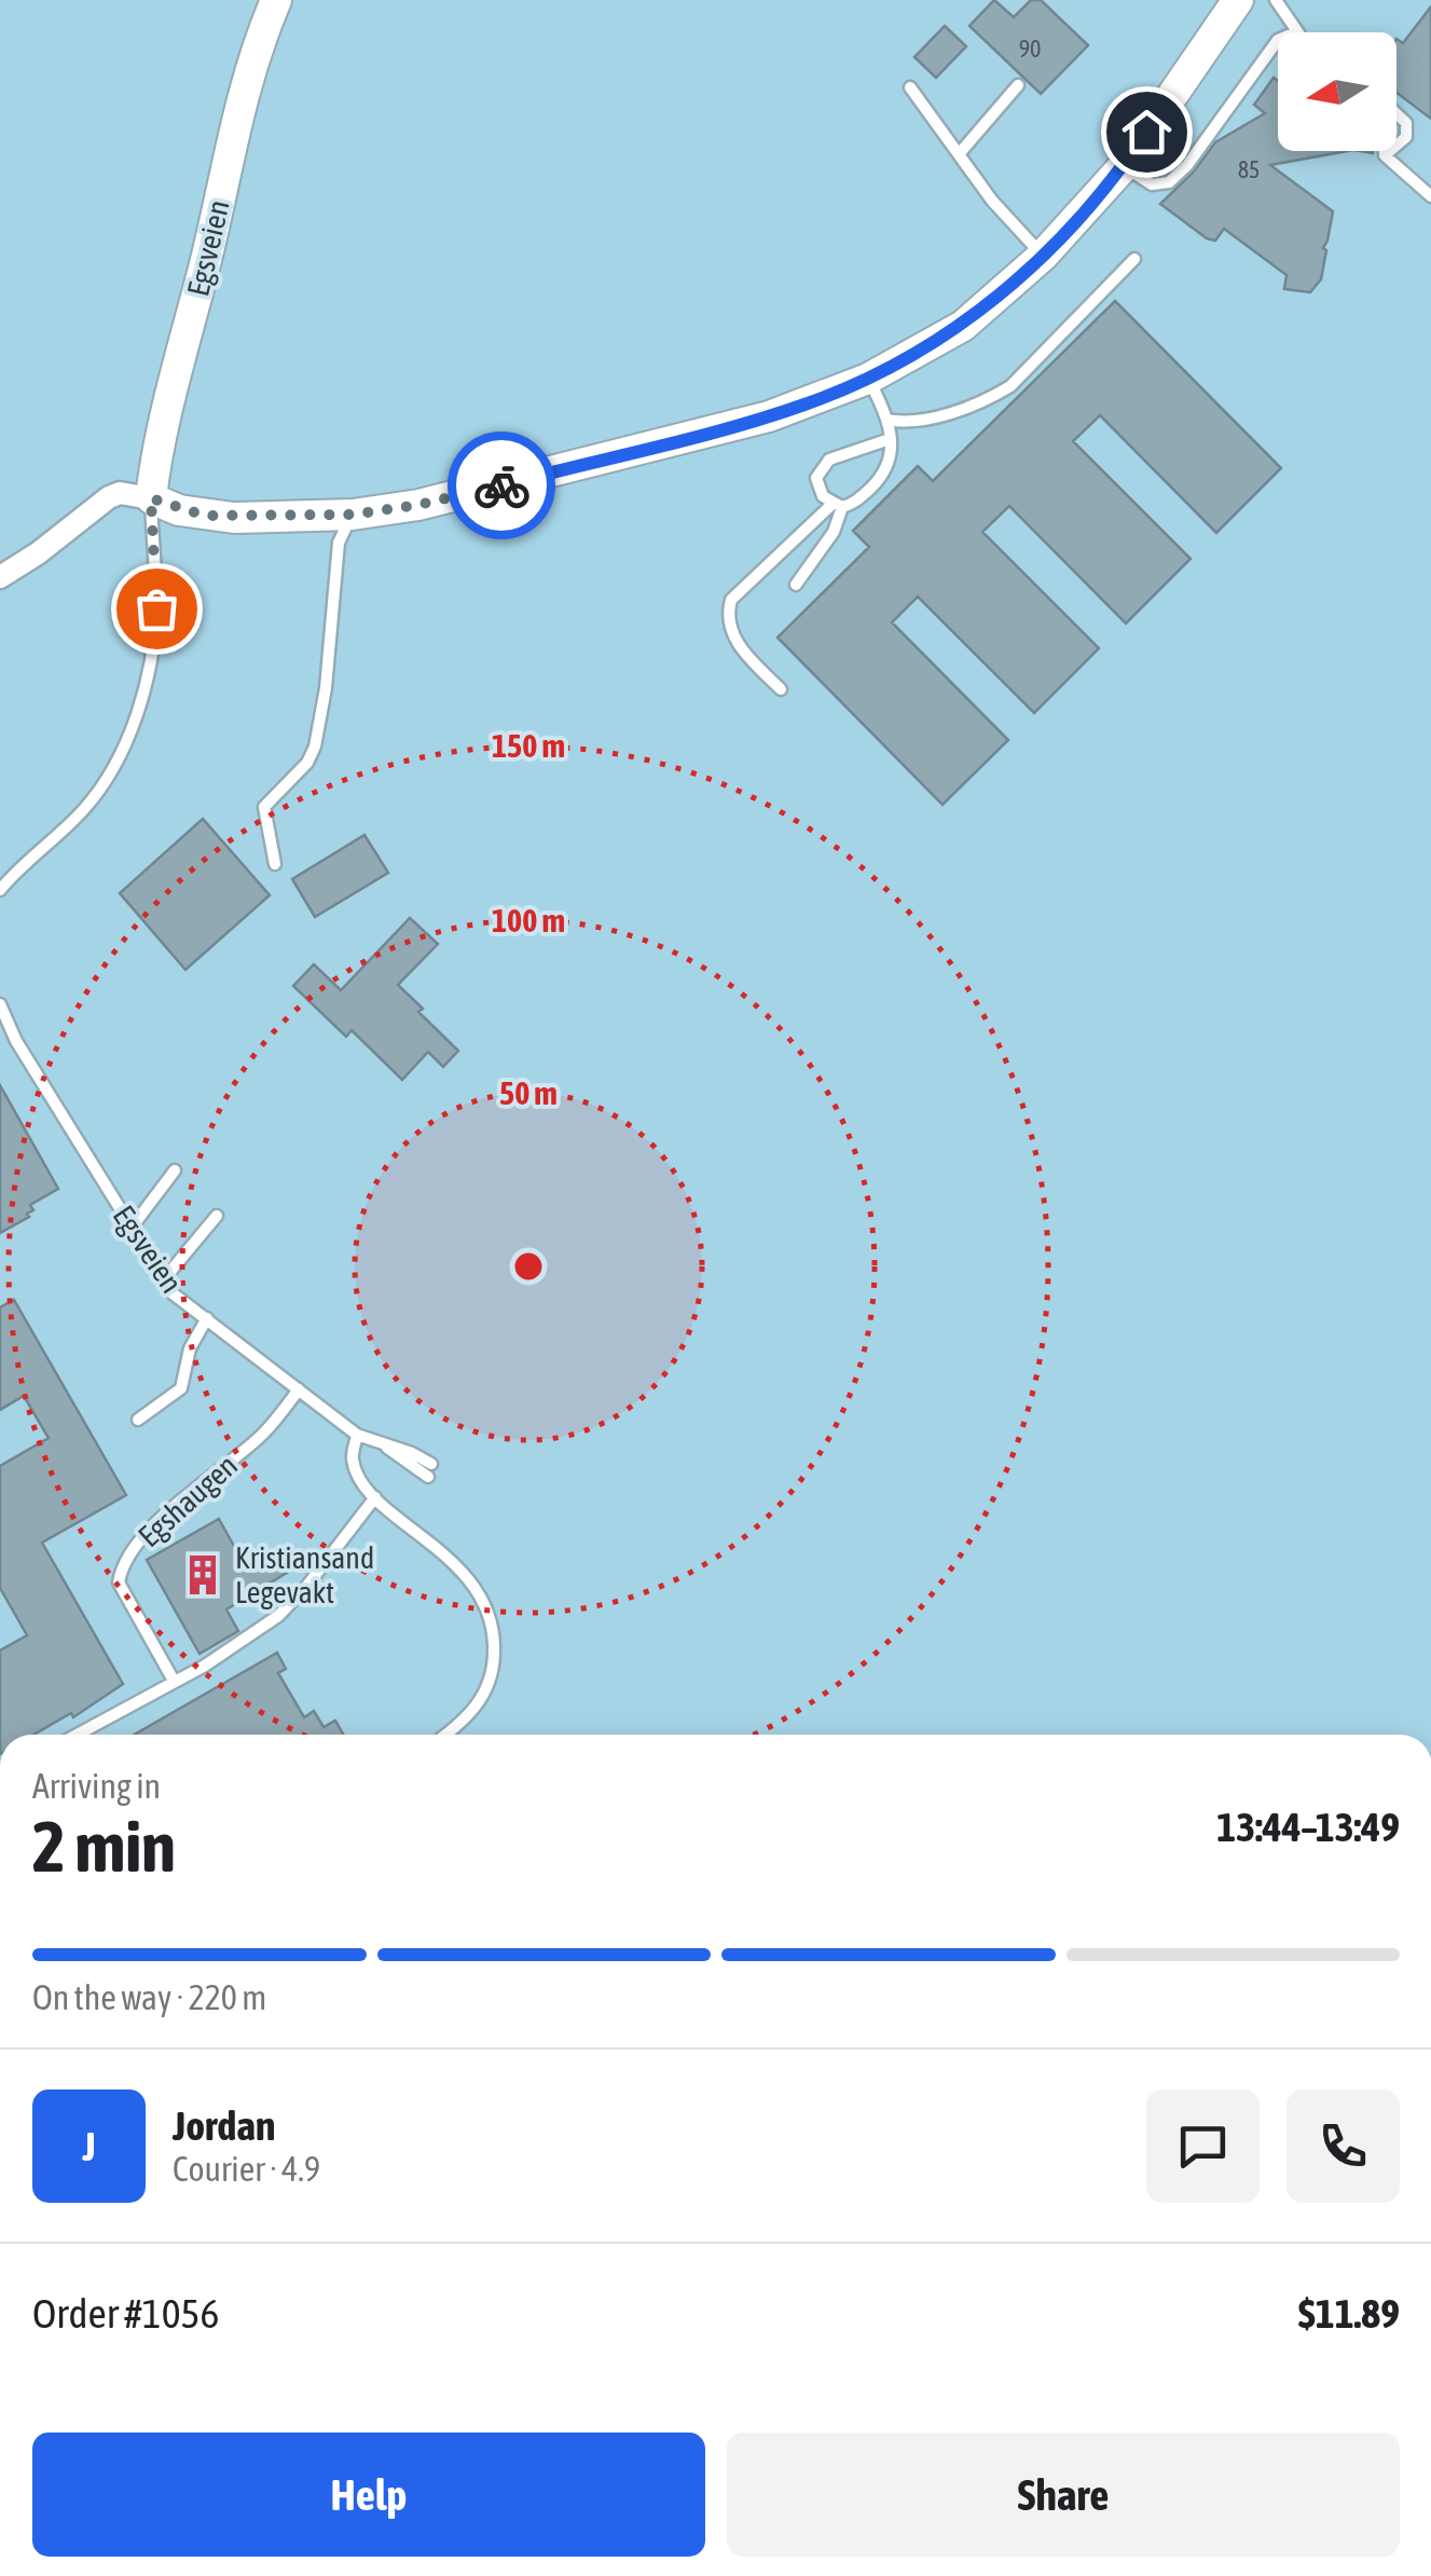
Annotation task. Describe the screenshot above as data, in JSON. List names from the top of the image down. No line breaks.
{"streets":{"street":["Egsveien"],"lane":["Egshaugen"]},"crossings":[["Egsveien","Egshaugen"]],"places":{"building":["Kristiansand Legevakt"]},"house_numbers":["90","85"],"north":"left","page":{"heading":["2 min","Arriving in","13:44–13:49"],"panel":["Jordan","Courier · 4.9","Order #1056","$11.89"],"bar":"On the way · 220 m","round":"J","buttons":["Help","Share"]},"rings":["150 m","100 m","50 m"]}
